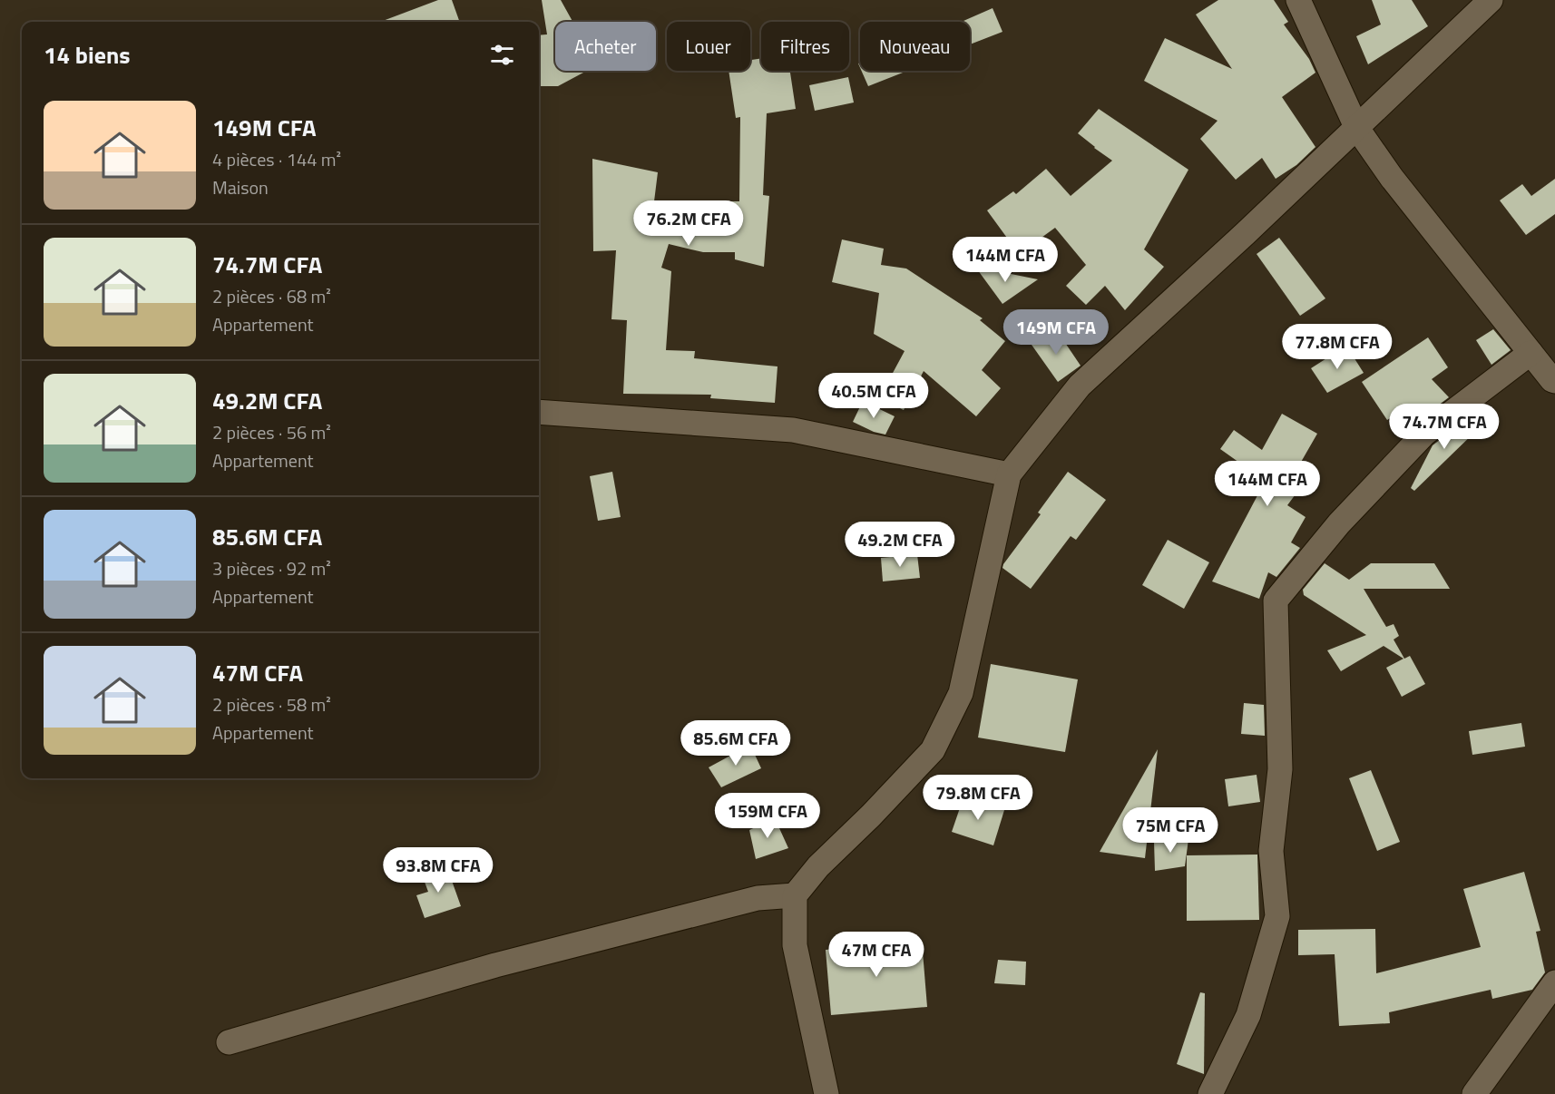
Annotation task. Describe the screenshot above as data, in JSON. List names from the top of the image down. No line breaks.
{"page":{"chip":["Acheter","Louer","Filtres","Nouveau"],"heading":"14 biens","list":[{"name":"149M CFA","note":"4 pièces · 144 m² · Maison"},{"name":"74.7M CFA","note":"2 pièces · 68 m² · Appartement"},{"name":"49.2M CFA","note":"2 pièces · 56 m² · Appartement"},{"name":"85.6M CFA","note":"3 pièces · 92 m² · Appartement"},{"name":"47M CFA","note":"2 pièces · 58 m² · Appartement"}],"price":["76.2M CFA","144M CFA","149M CFA","77.8M CFA","40.5M CFA","74.7M CFA","144M CFA","49.2M CFA","85.6M CFA","79.8M CFA","159M CFA","75M CFA","93.8M CFA","47M CFA"]}}
